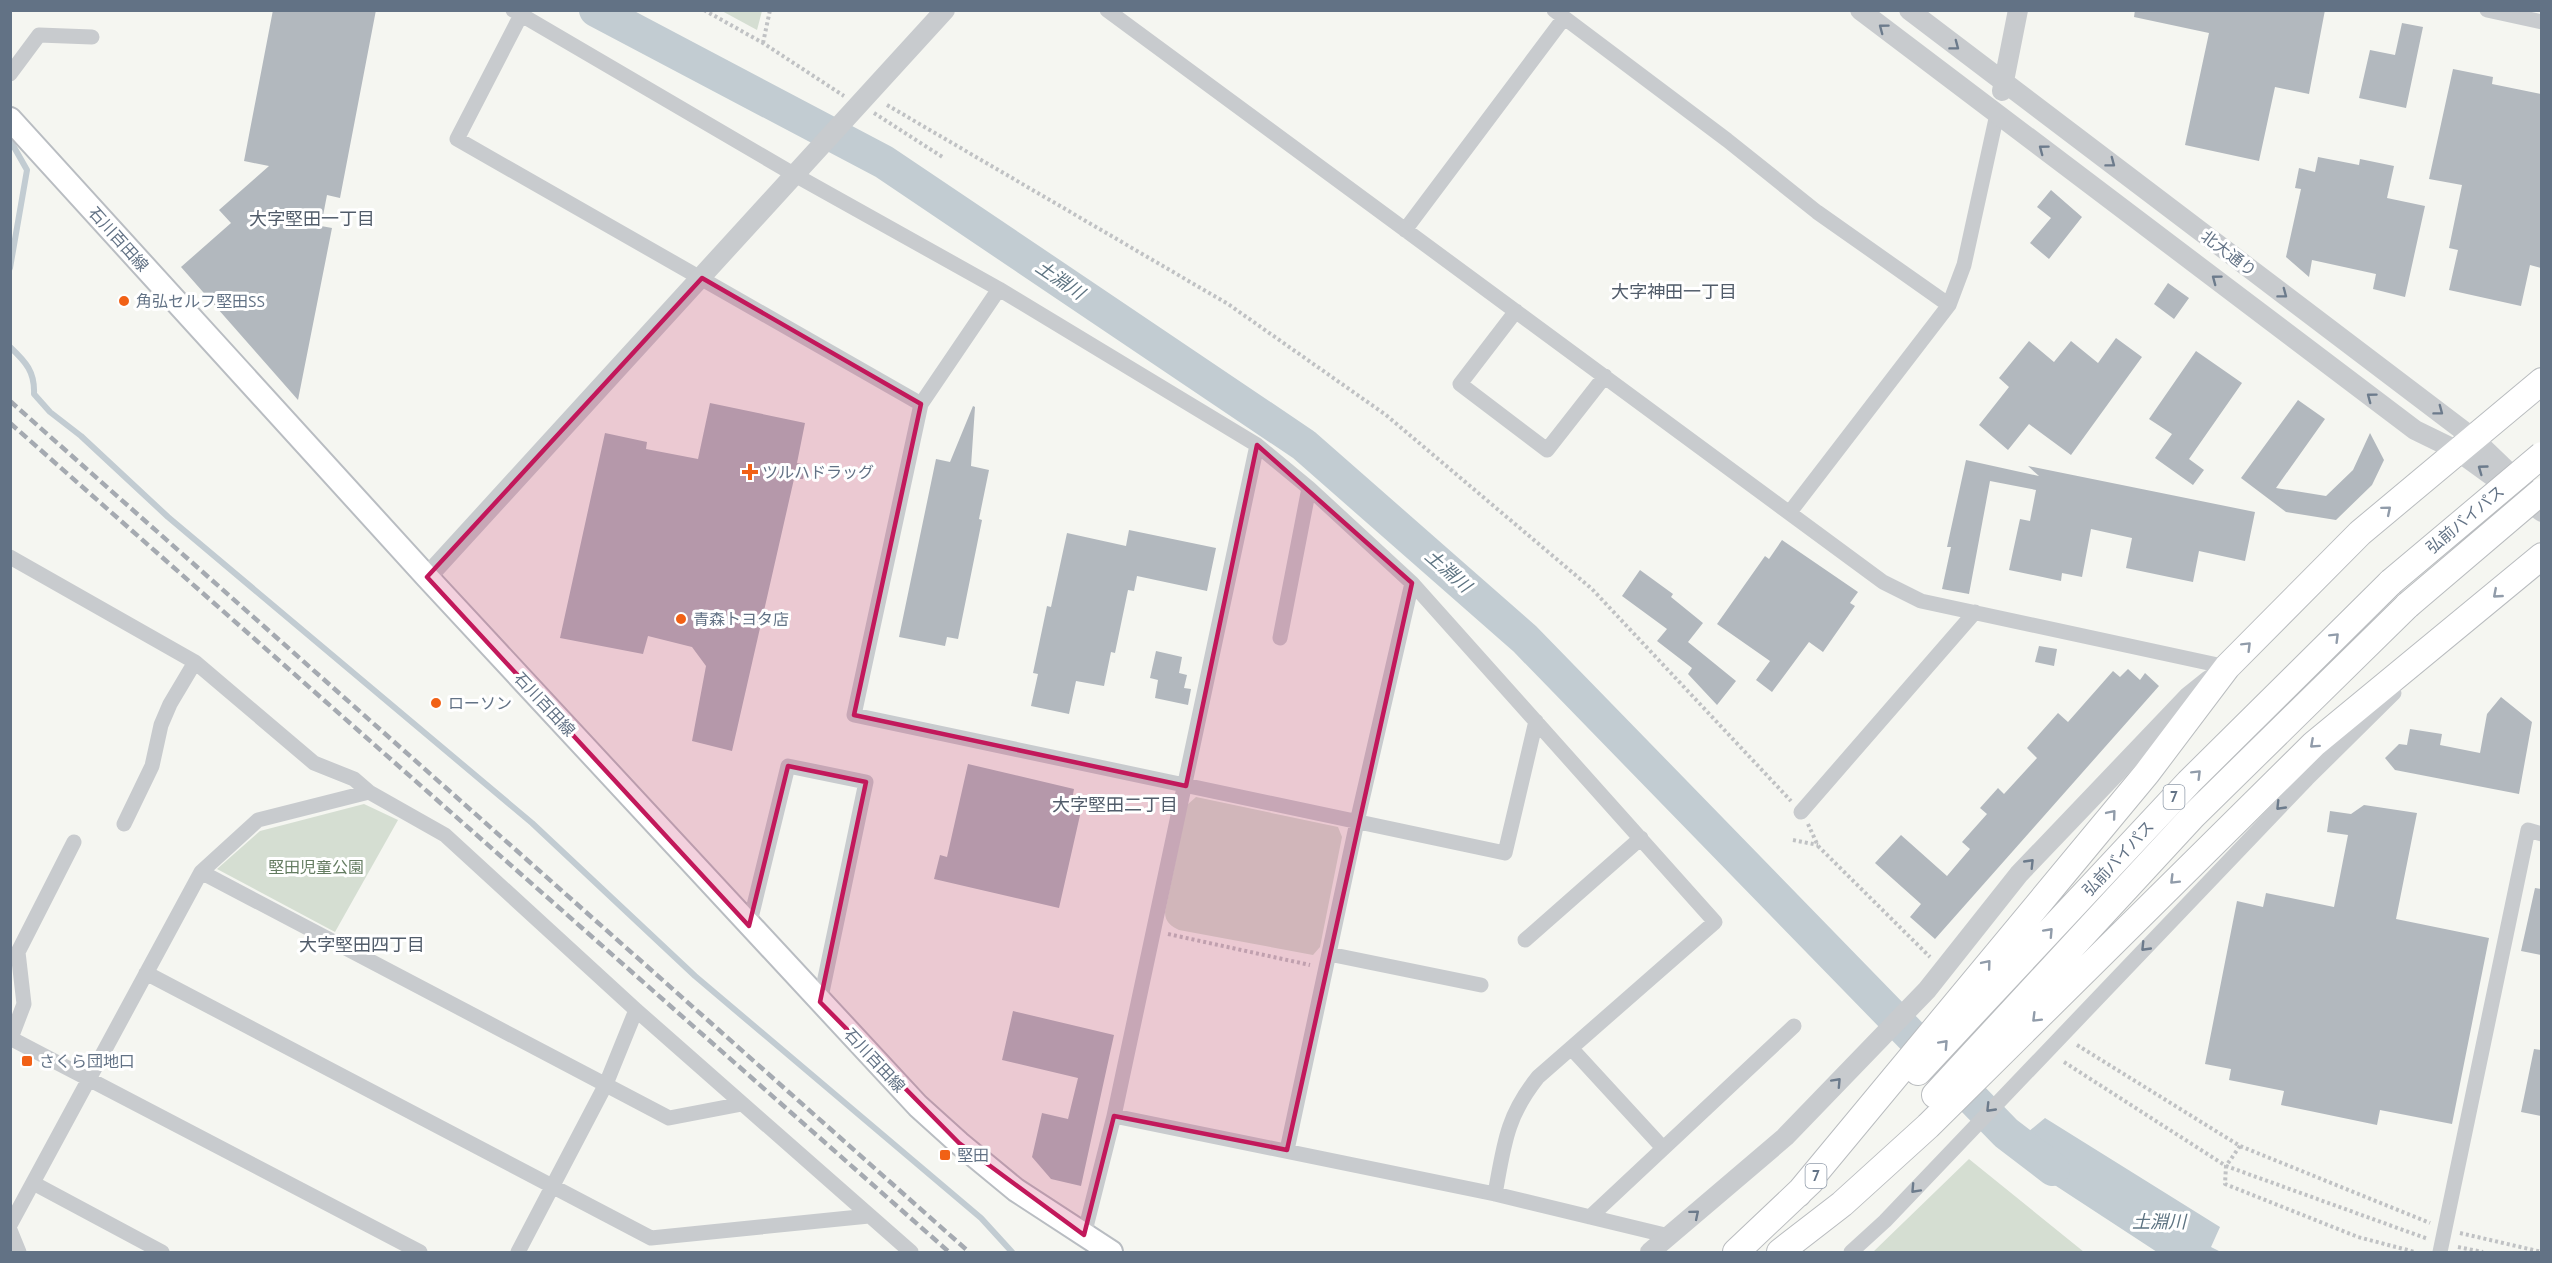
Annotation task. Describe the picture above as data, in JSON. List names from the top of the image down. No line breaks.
{"streets":{"highway":["弘前バイパス","7"],"main road":["石川百田線"],"street":["北大通り"]},"crossings":[["弘前バイパス","7"]],"districts":["大字堅田一丁目","大字神田一丁目","大字堅田二丁目","大字堅田四丁目"],"water":["土淵川"],"parks":["堅田児童公園"],"places":{"other":["角弘セルフ堅田SS","青森トヨタ店","ローソン"],"health":["ツルハドラッグ"],"transit":["さくら団地口","堅田"]}}
